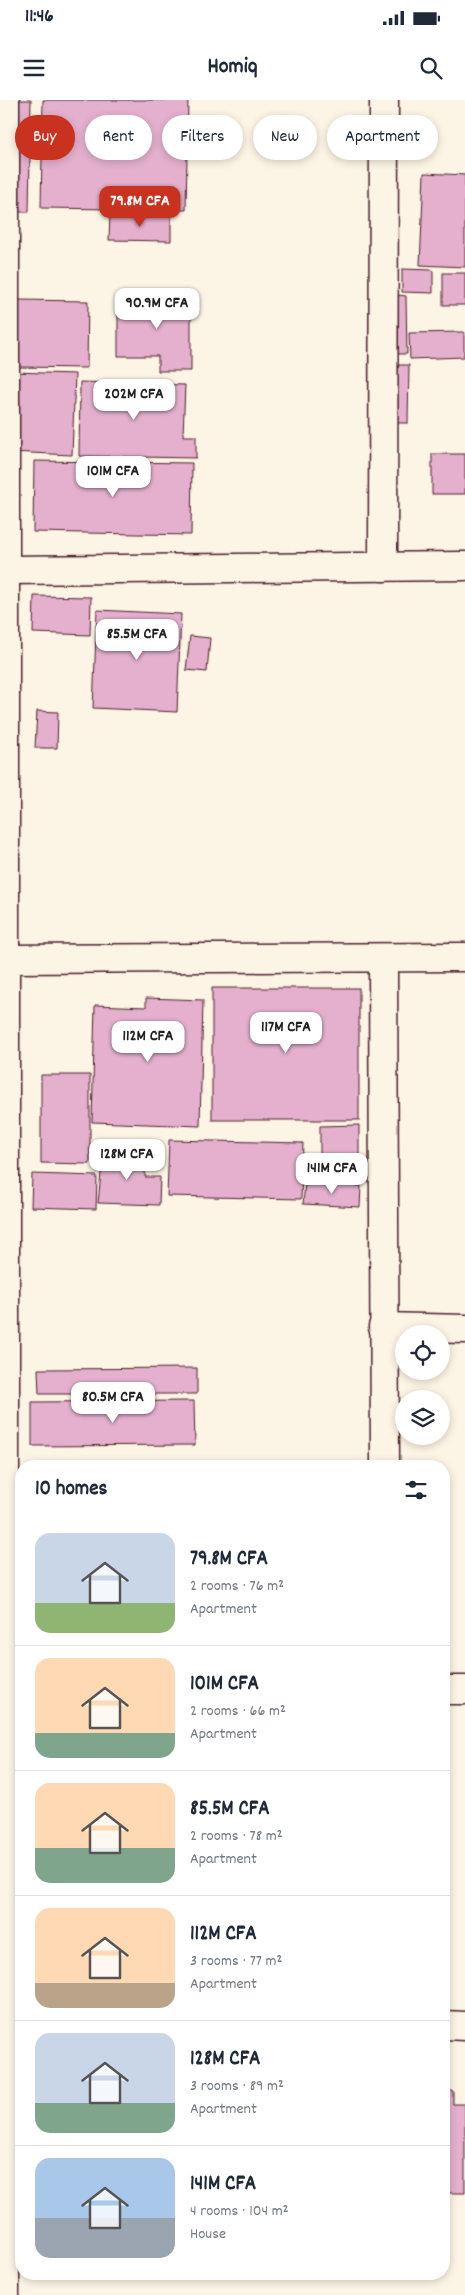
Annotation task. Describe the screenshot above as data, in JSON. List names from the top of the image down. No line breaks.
{"page":{"status":"11:46","header":"Homiq","chip":["Buy","Rent","Filters","New","Apartment"],"price":["79.8M CFA","90.9M CFA","202M CFA","101M CFA","85.5M CFA","117M CFA","112M CFA","128M CFA","141M CFA","80.5M CFA"],"heading":"10 homes","list":[{"name":"79.8M CFA","note":"2 rooms · 76 m² · Apartment"},{"name":"101M CFA","note":"2 rooms · 66 m² · Apartment"},{"name":"85.5M CFA","note":"2 rooms · 78 m² · Apartment"},{"name":"112M CFA","note":"3 rooms · 77 m² · Apartment"},{"name":"128M CFA","note":"3 rooms · 89 m² · Apartment"},{"name":"141M CFA","note":"4 rooms · 104 m² · House"}]}}
